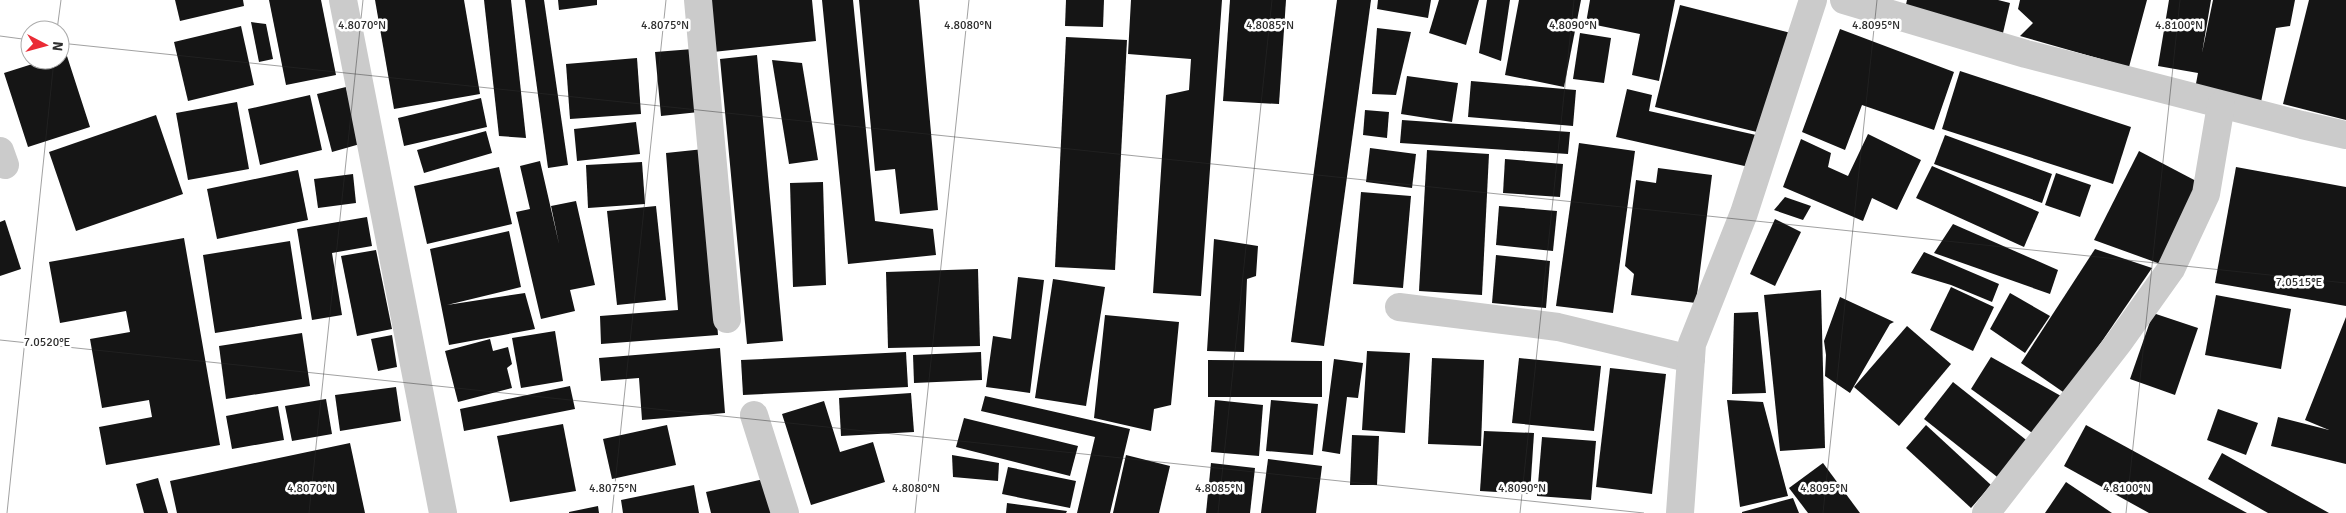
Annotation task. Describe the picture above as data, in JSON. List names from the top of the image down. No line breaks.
{"north":"right","coordinates":["4.8070°N","4.8075°N","4.8080°N","4.8085°N","4.8090°N","4.8095°N","4.8100°N","7.0515°E","7.0520°E"]}
